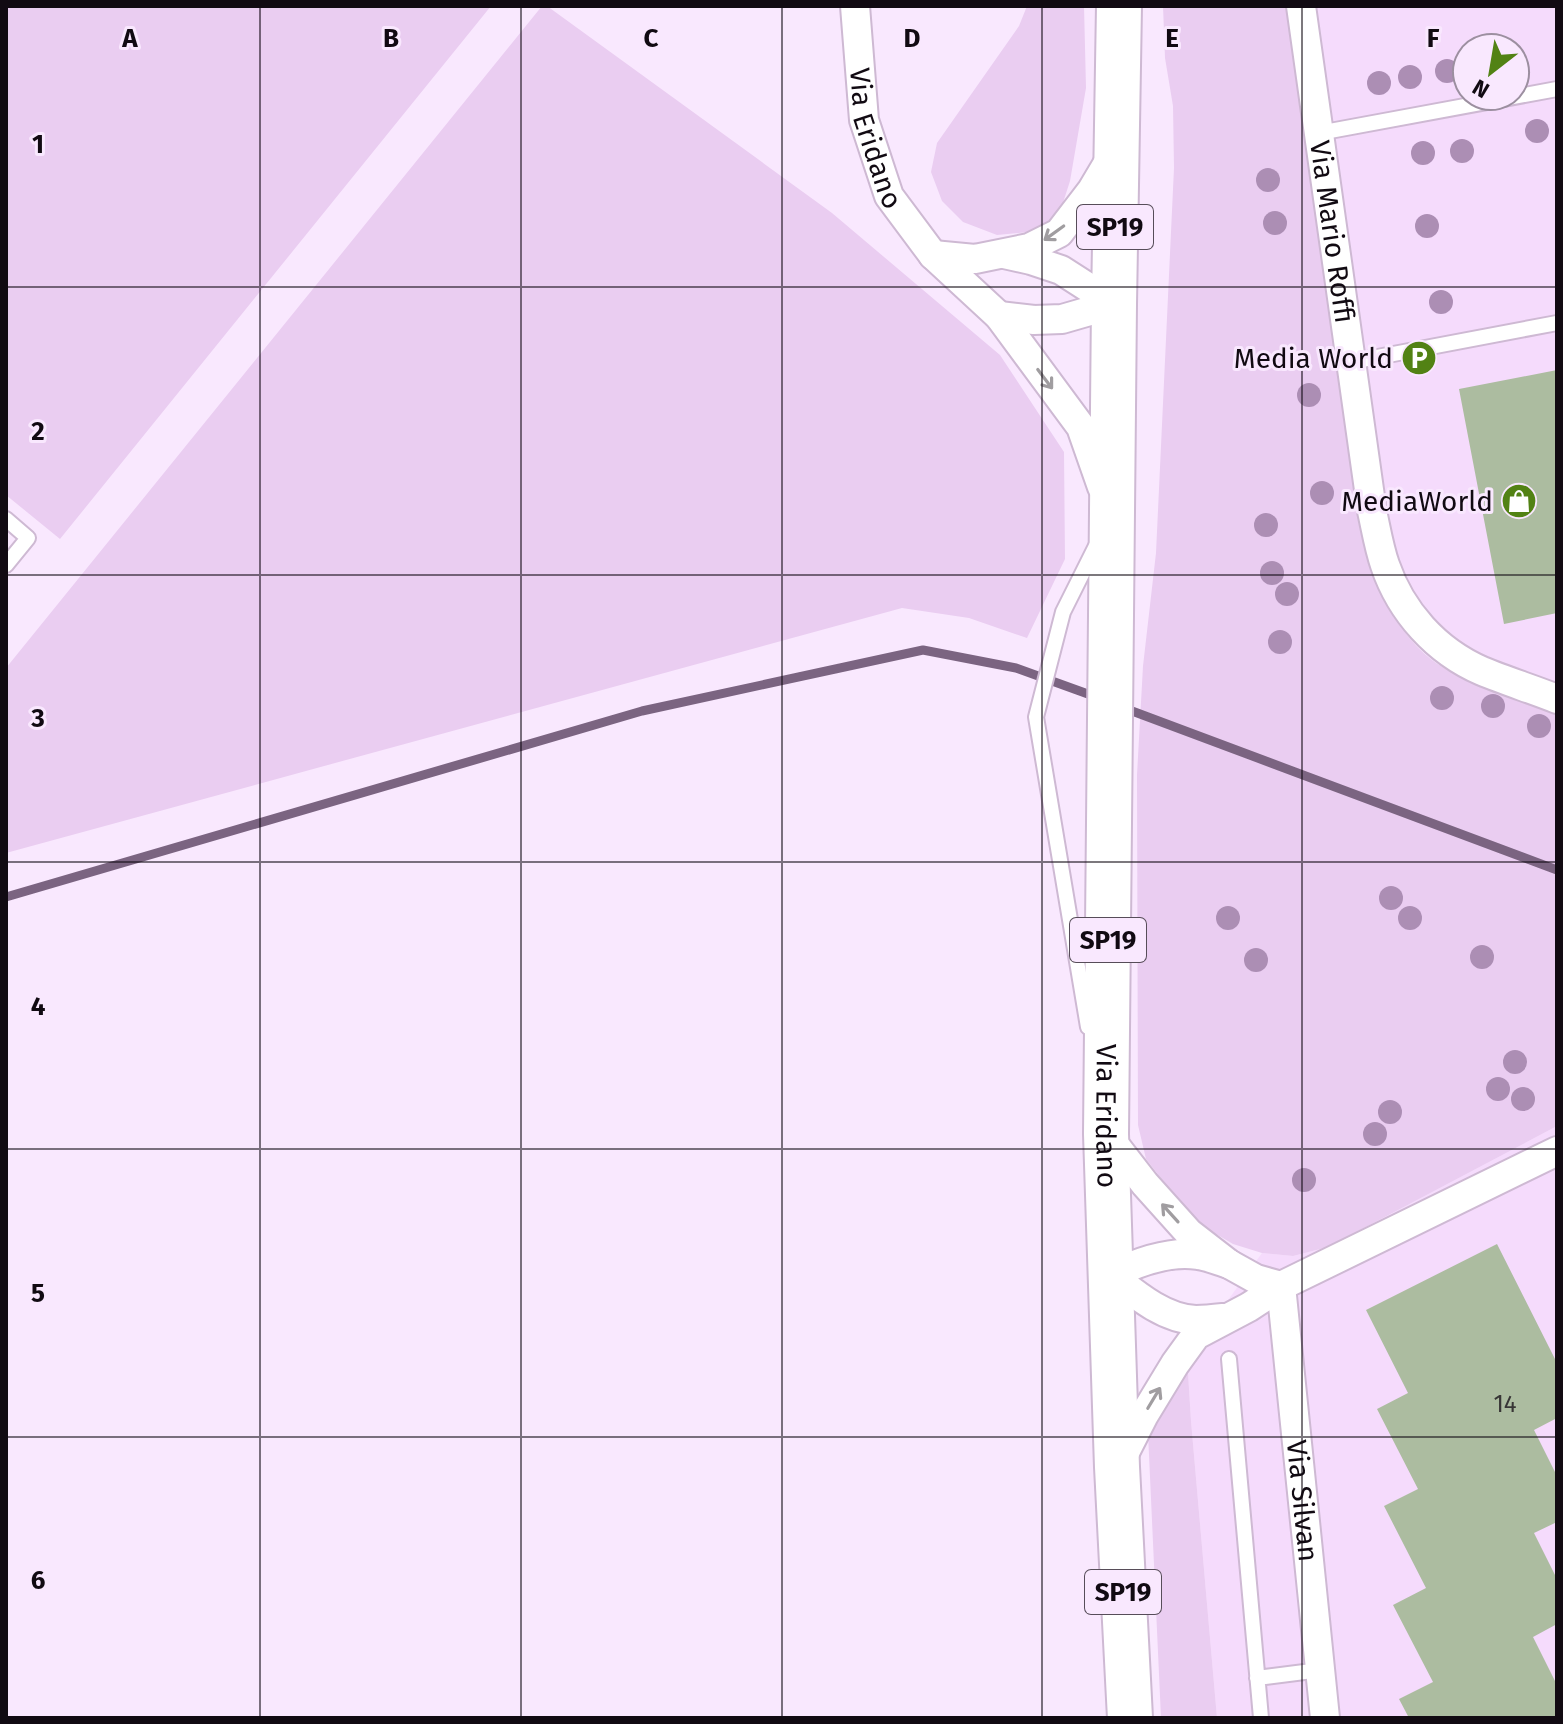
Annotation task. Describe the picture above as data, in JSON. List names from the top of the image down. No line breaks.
{"streets":{"main road":["Via Eridano","SP19"],"street":["Via Mario Roffi","Via Silvan"]},"places":{"parking":["Media World"],"shop":["MediaWorld"]},"house_numbers":["14"],"north":"bottom left","grid":{"columns":["A","B","C","D","E","F"],"rows":["1","2","3","4","5","6"]}}
